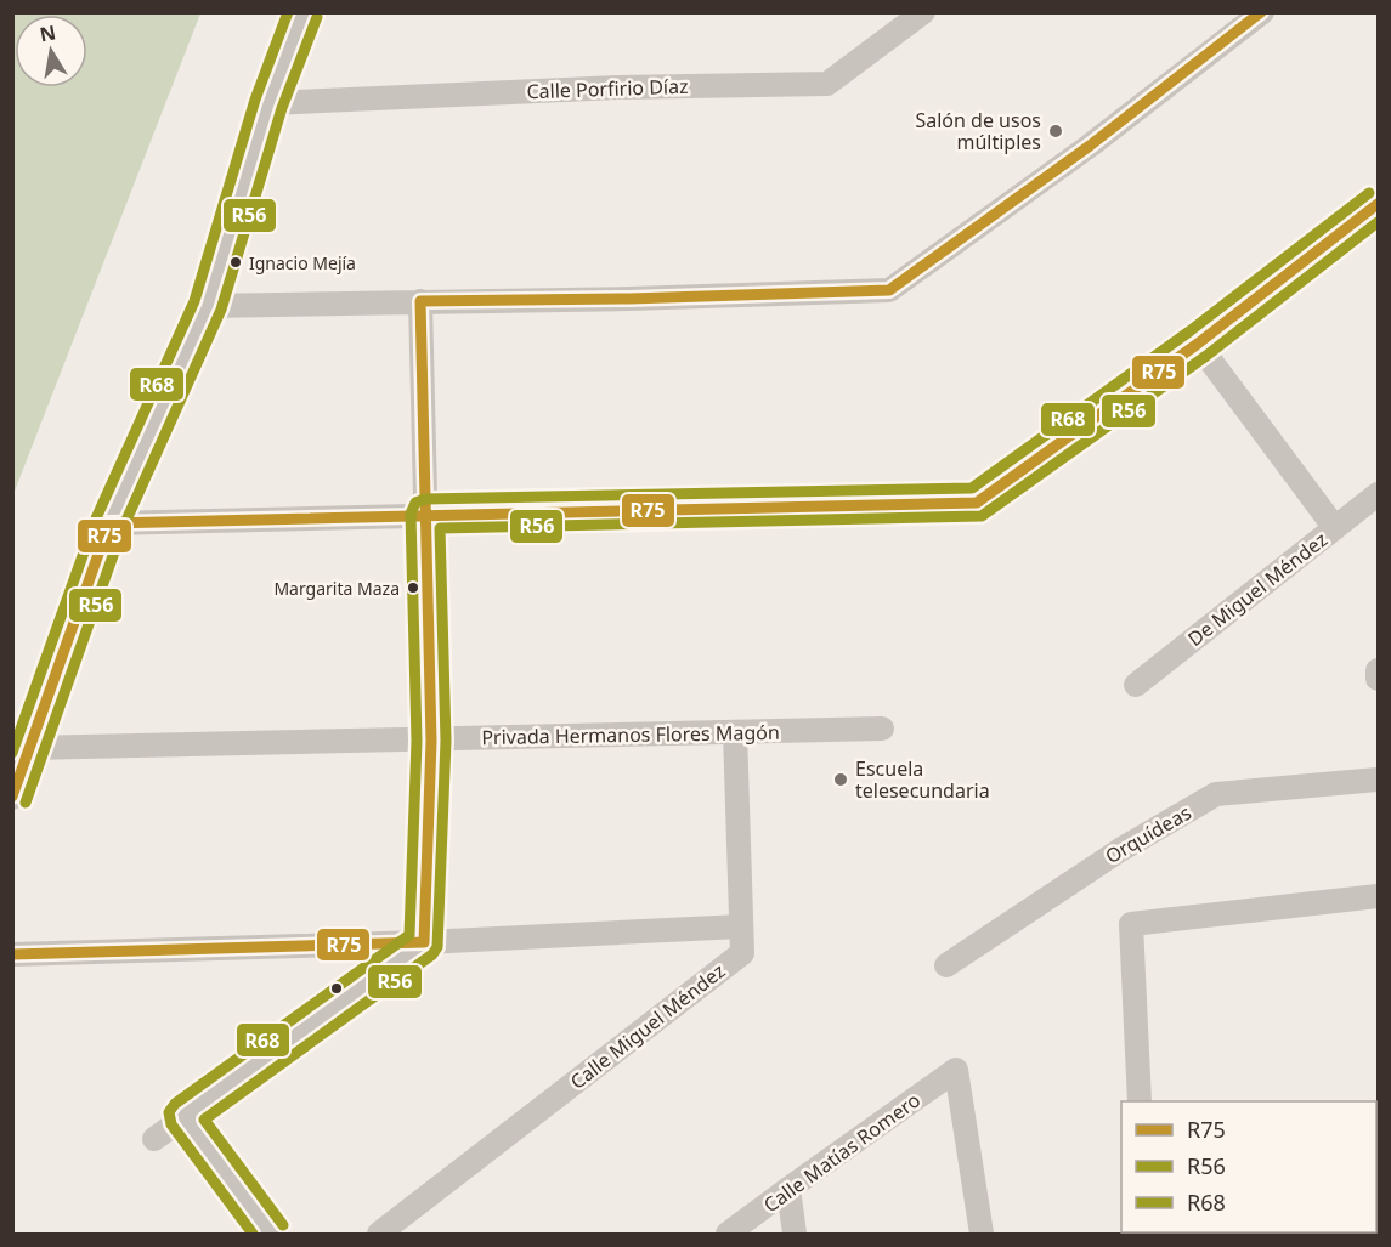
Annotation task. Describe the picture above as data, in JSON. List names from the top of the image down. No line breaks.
{"streets":{"street":["Calle Porfirio Díaz","De Miguel Méndez","Privada Hermanos Flores Magón","Orquídeas","Calle Miguel Méndez","Calle Matías Romero"]},"crossings":[["Privada Hermanos Flores Magón","Calle Miguel Méndez"]],"places":["Salón de usos múltiples","Ignacio Mejía","Margarita Maza","Escuela telesecundaria"],"lines":["transit line R75","transit line R68","transit line R56"],"legend":["R75","R56","R68"],"north":"top"}
